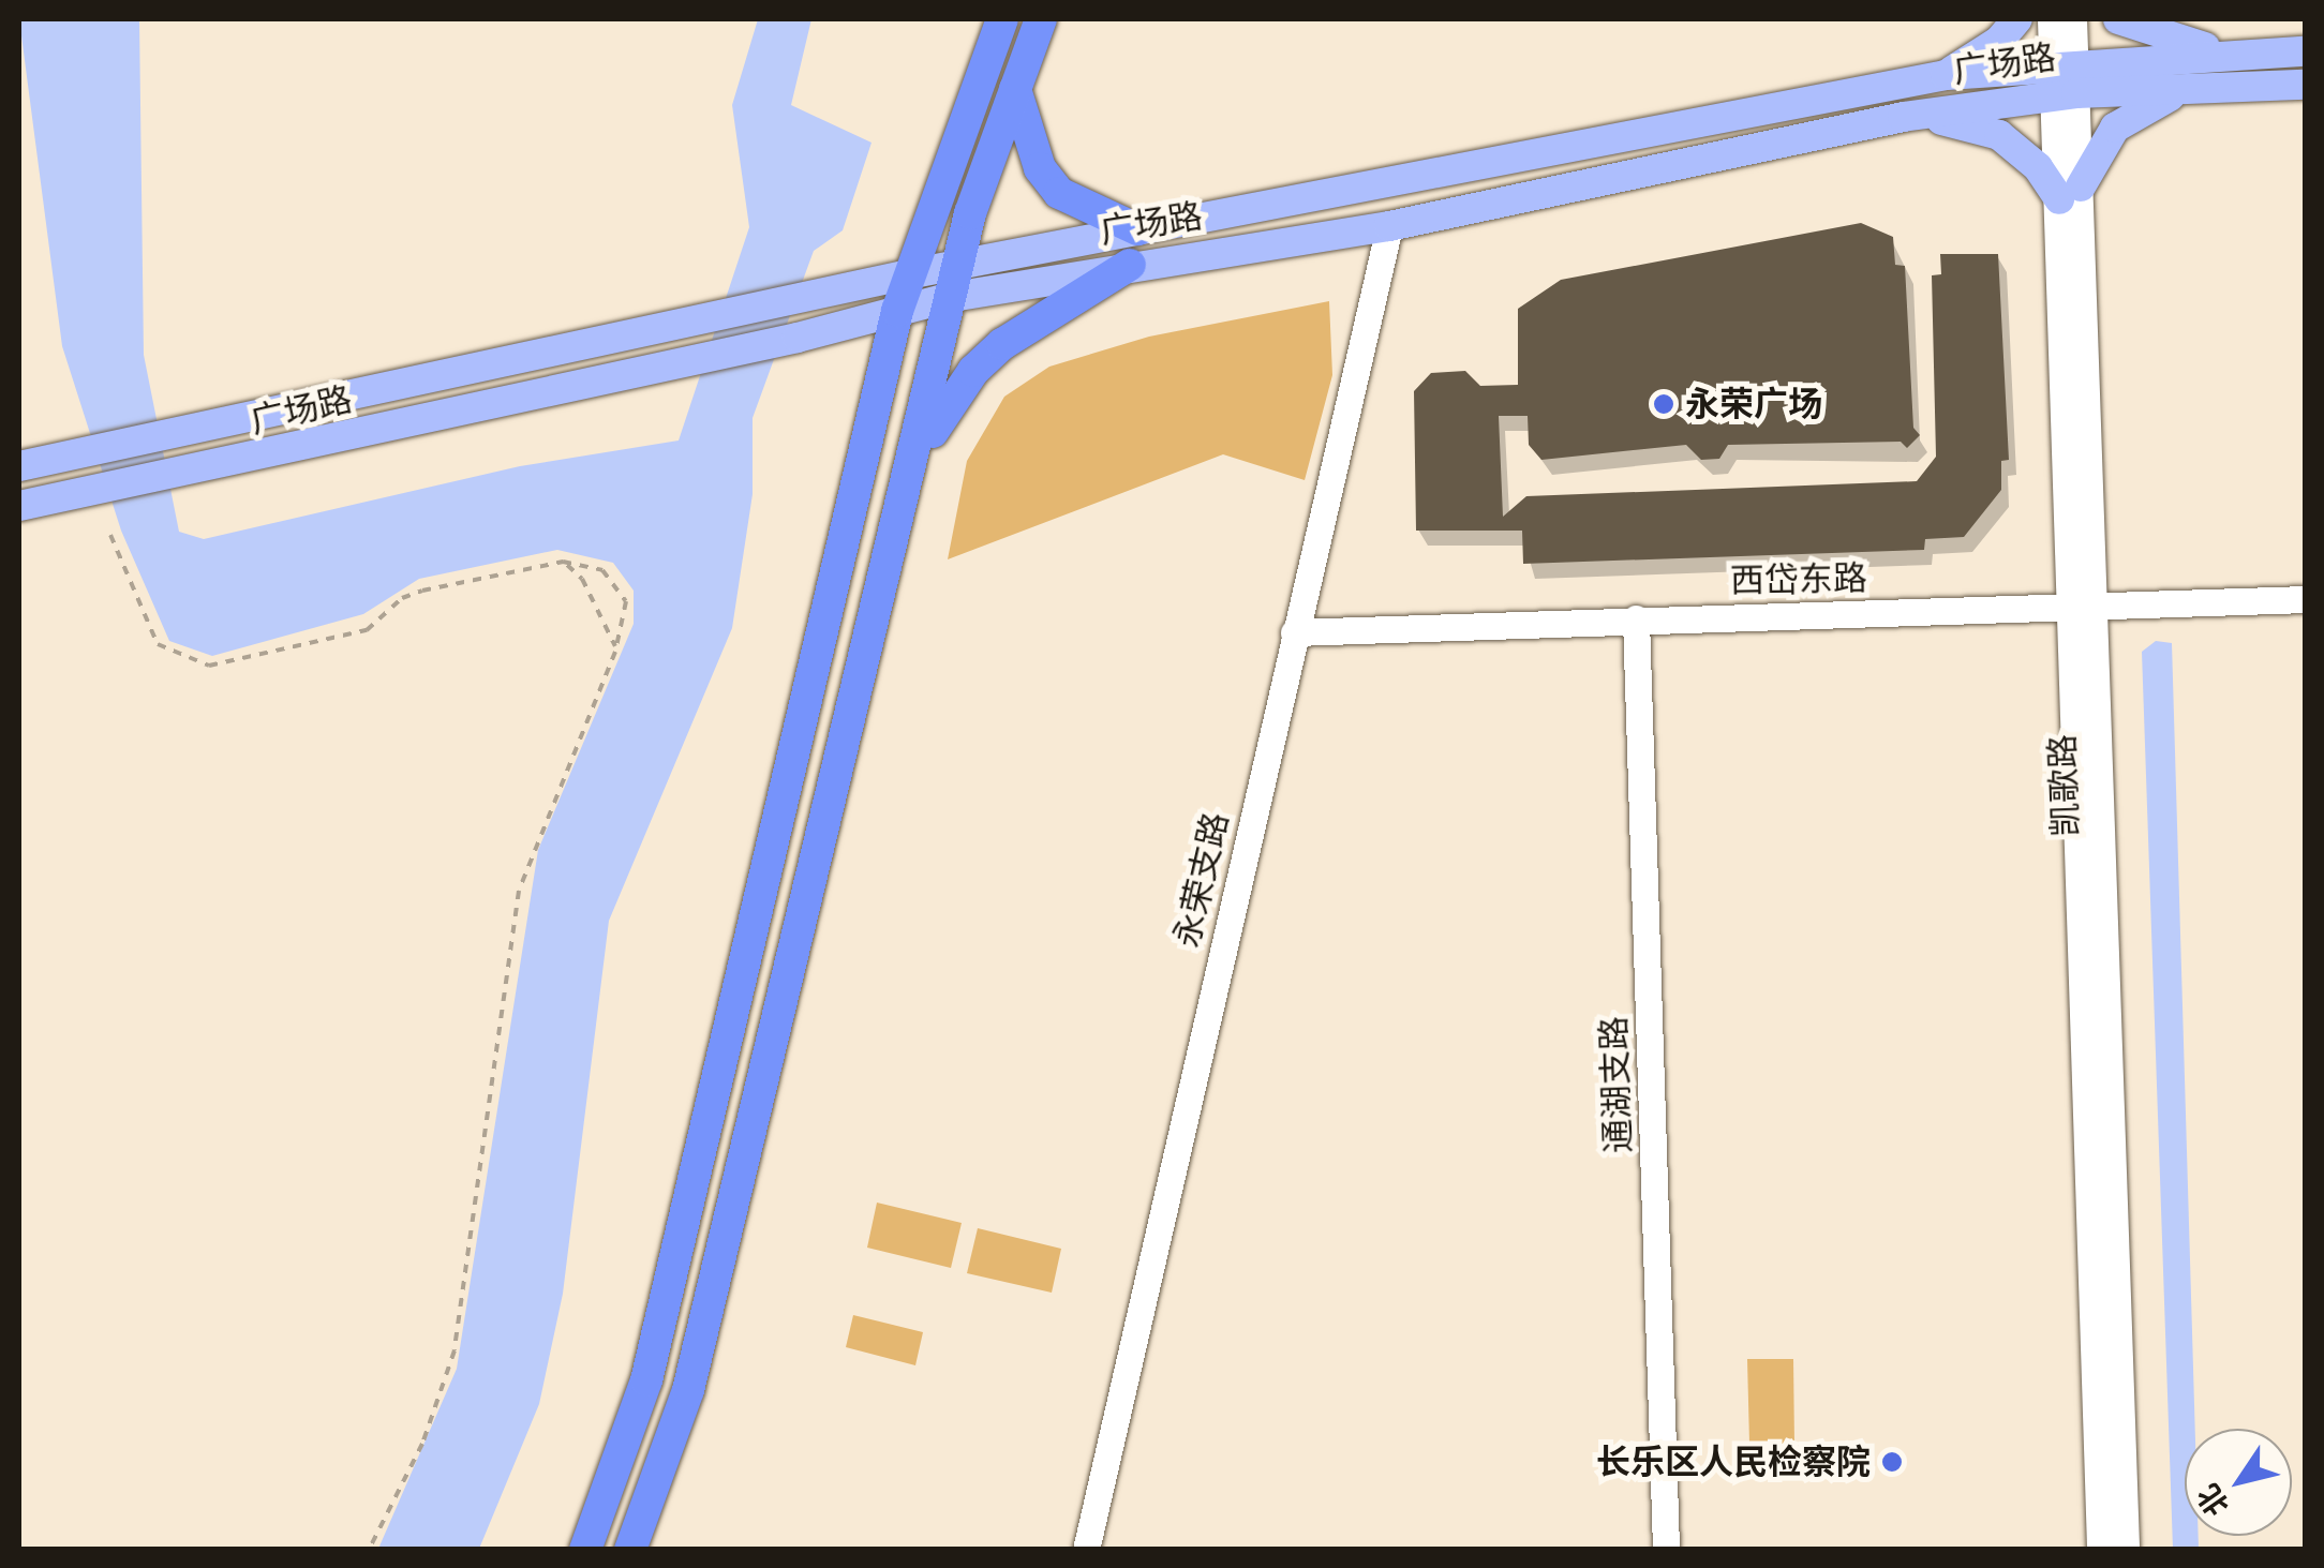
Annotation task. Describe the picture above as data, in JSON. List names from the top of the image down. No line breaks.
{"streets":{"main road":["广场路"],"street":["西岱东路","凯歌路","永荣支路","通湖支路"]},"crossings":[["广场路","凯歌路"],["广场路","永荣支路"],["西岱东路","凯歌路"],["西岱东路","永荣支路"],["西岱东路","通湖支路"]],"places":["永荣广场","长乐区人民检察院"],"north":"bottom left"}
